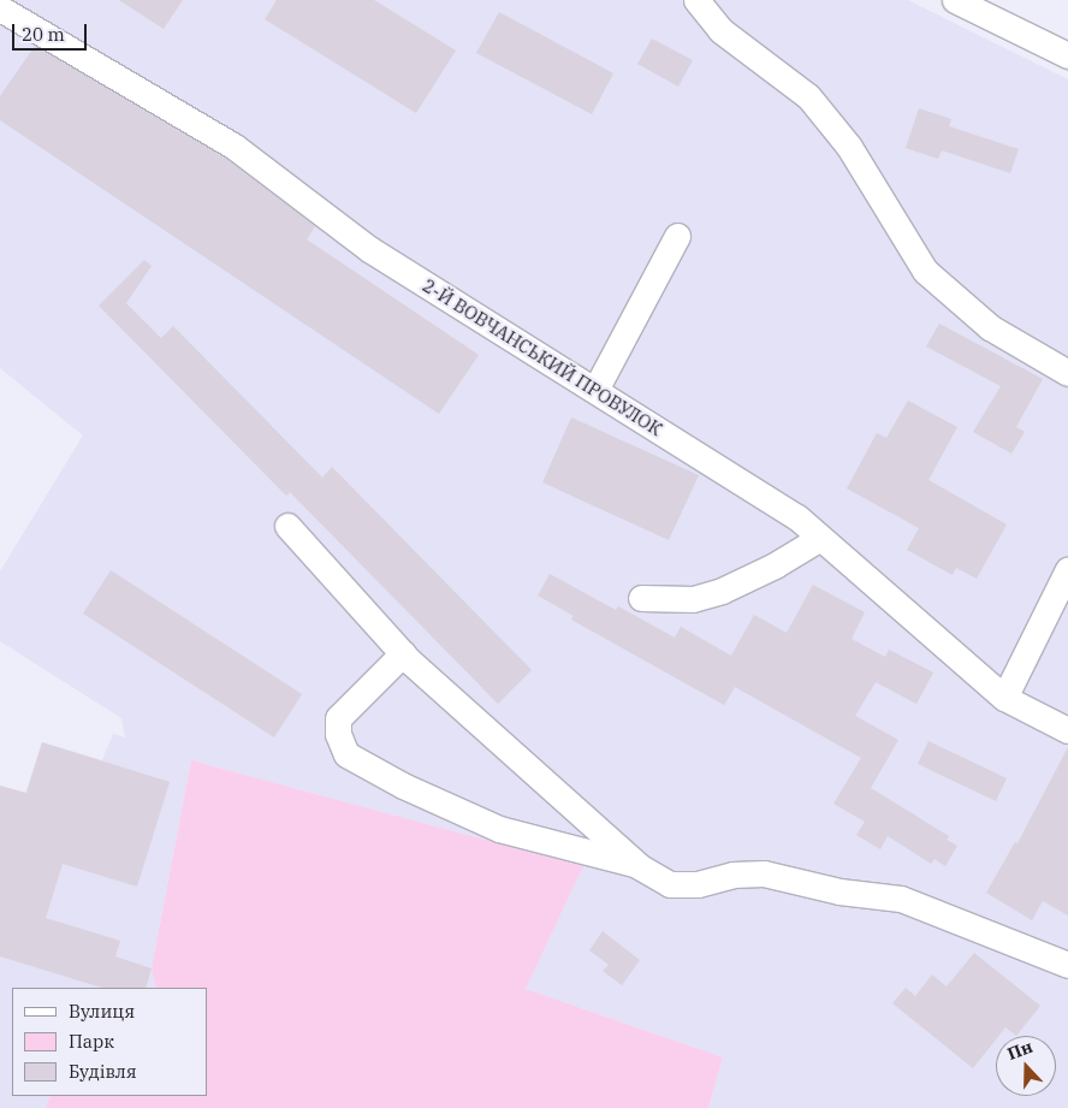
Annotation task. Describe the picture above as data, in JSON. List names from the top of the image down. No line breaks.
{"streets":{"street":["2-Й ВОВЧАНСЬКИЙ ПРОВУЛОК"]},"legend":["Вулиця","Парк","Будівля"],"scale_bar":"20 m","north":"top"}
